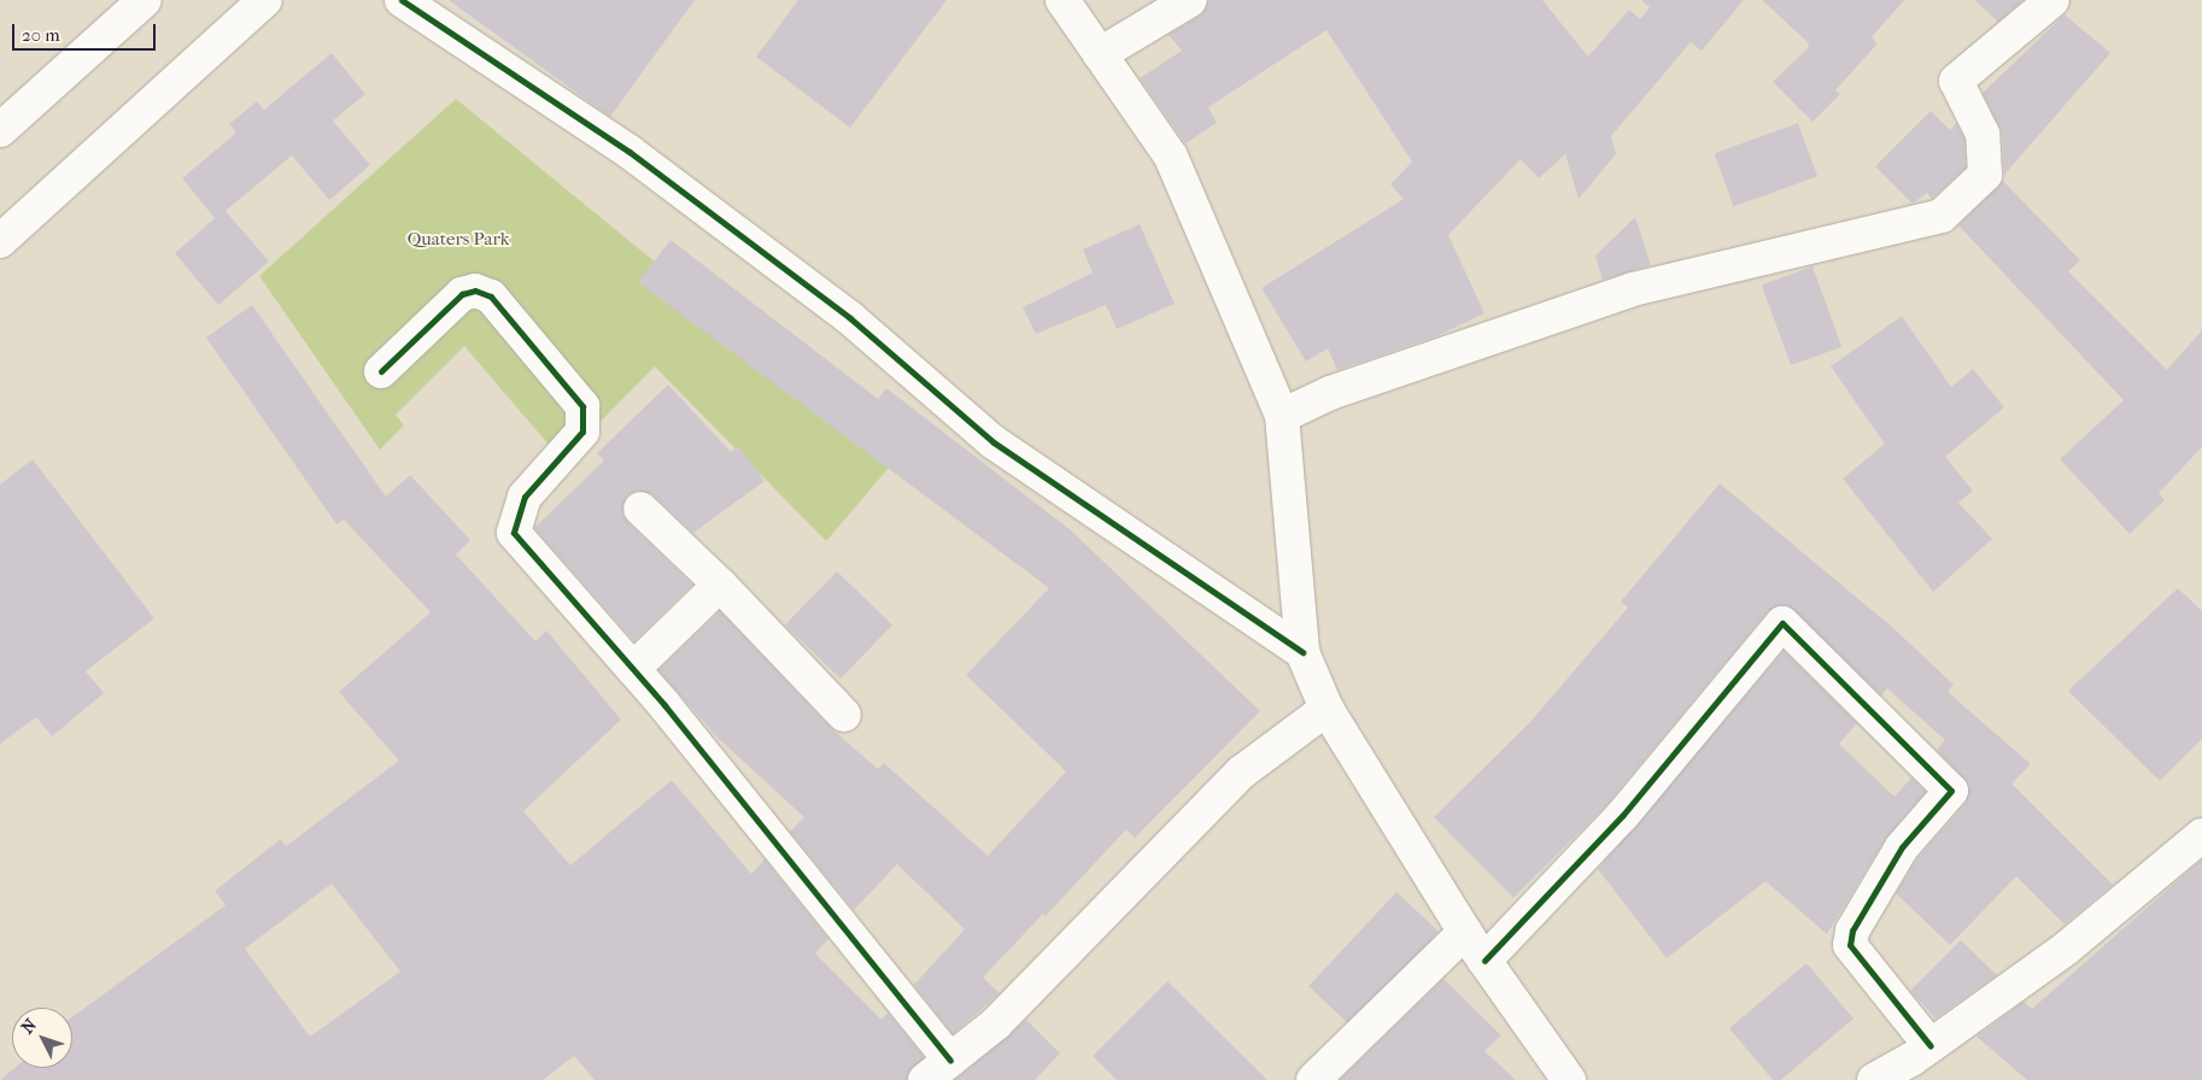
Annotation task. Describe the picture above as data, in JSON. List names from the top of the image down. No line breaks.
{"parks":["Quaters Park"],"scale_bar":"20 m","north":"top left"}
